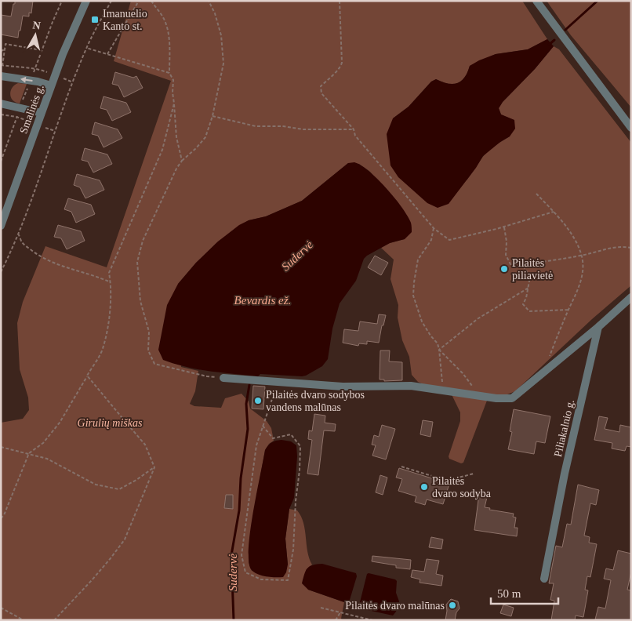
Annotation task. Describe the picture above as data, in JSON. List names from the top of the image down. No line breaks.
{"streets":{"street":["Smalinės g.","Piliakalnio g."]},"water":["Sudervė","Bevardis ež."],"parks":["Girulių miškas"],"places":{"transit":["Imanuelio Kanto st."],"other":["Pilaitės piliavietė","Pilaitės dvaro sodybos vandens malūnas","Pilaitės dvaro sodyba","Pilaitės dvaro malūnas"]},"scale_bar":"50 m","north":"top"}
